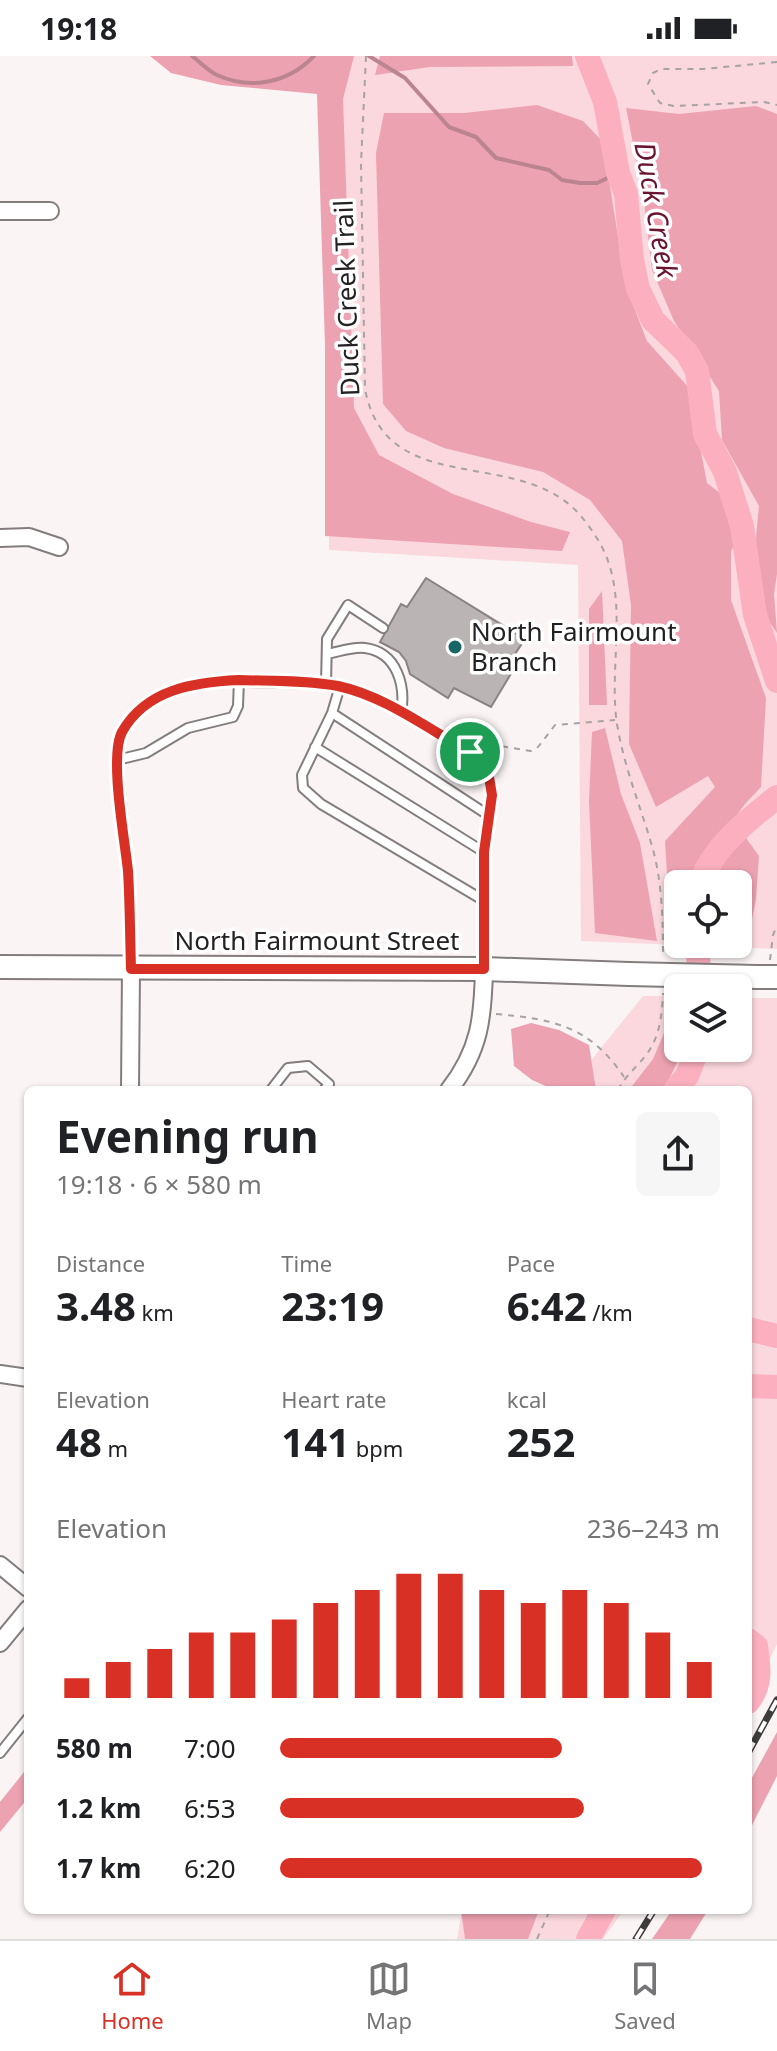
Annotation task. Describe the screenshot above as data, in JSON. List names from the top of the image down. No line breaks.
{"streets":{"street":["North Fairmount Street"],"path":["Duck Creek Trail"]},"water":["Duck Creek"],"places":["North Fairmount Branch"],"page":{"status":"19:18","heading":["Evening run","19:18 · 6 × 580 m"],"stats":[["Distance","3.48 km"],["Time","23:19"],["Pace","6:42 /km"],["Elevation","48 m"],["Heart rate","141 bpm"],["kcal","252"]],"chart":["Elevation","236–243 m"],"list":[{"name":"580 m","note":"7:00"},{"name":"1.2 km","note":"6:53"},{"name":"1.7 km","note":"6:20"}],"tabs":["Home","Map","Saved"]}}
